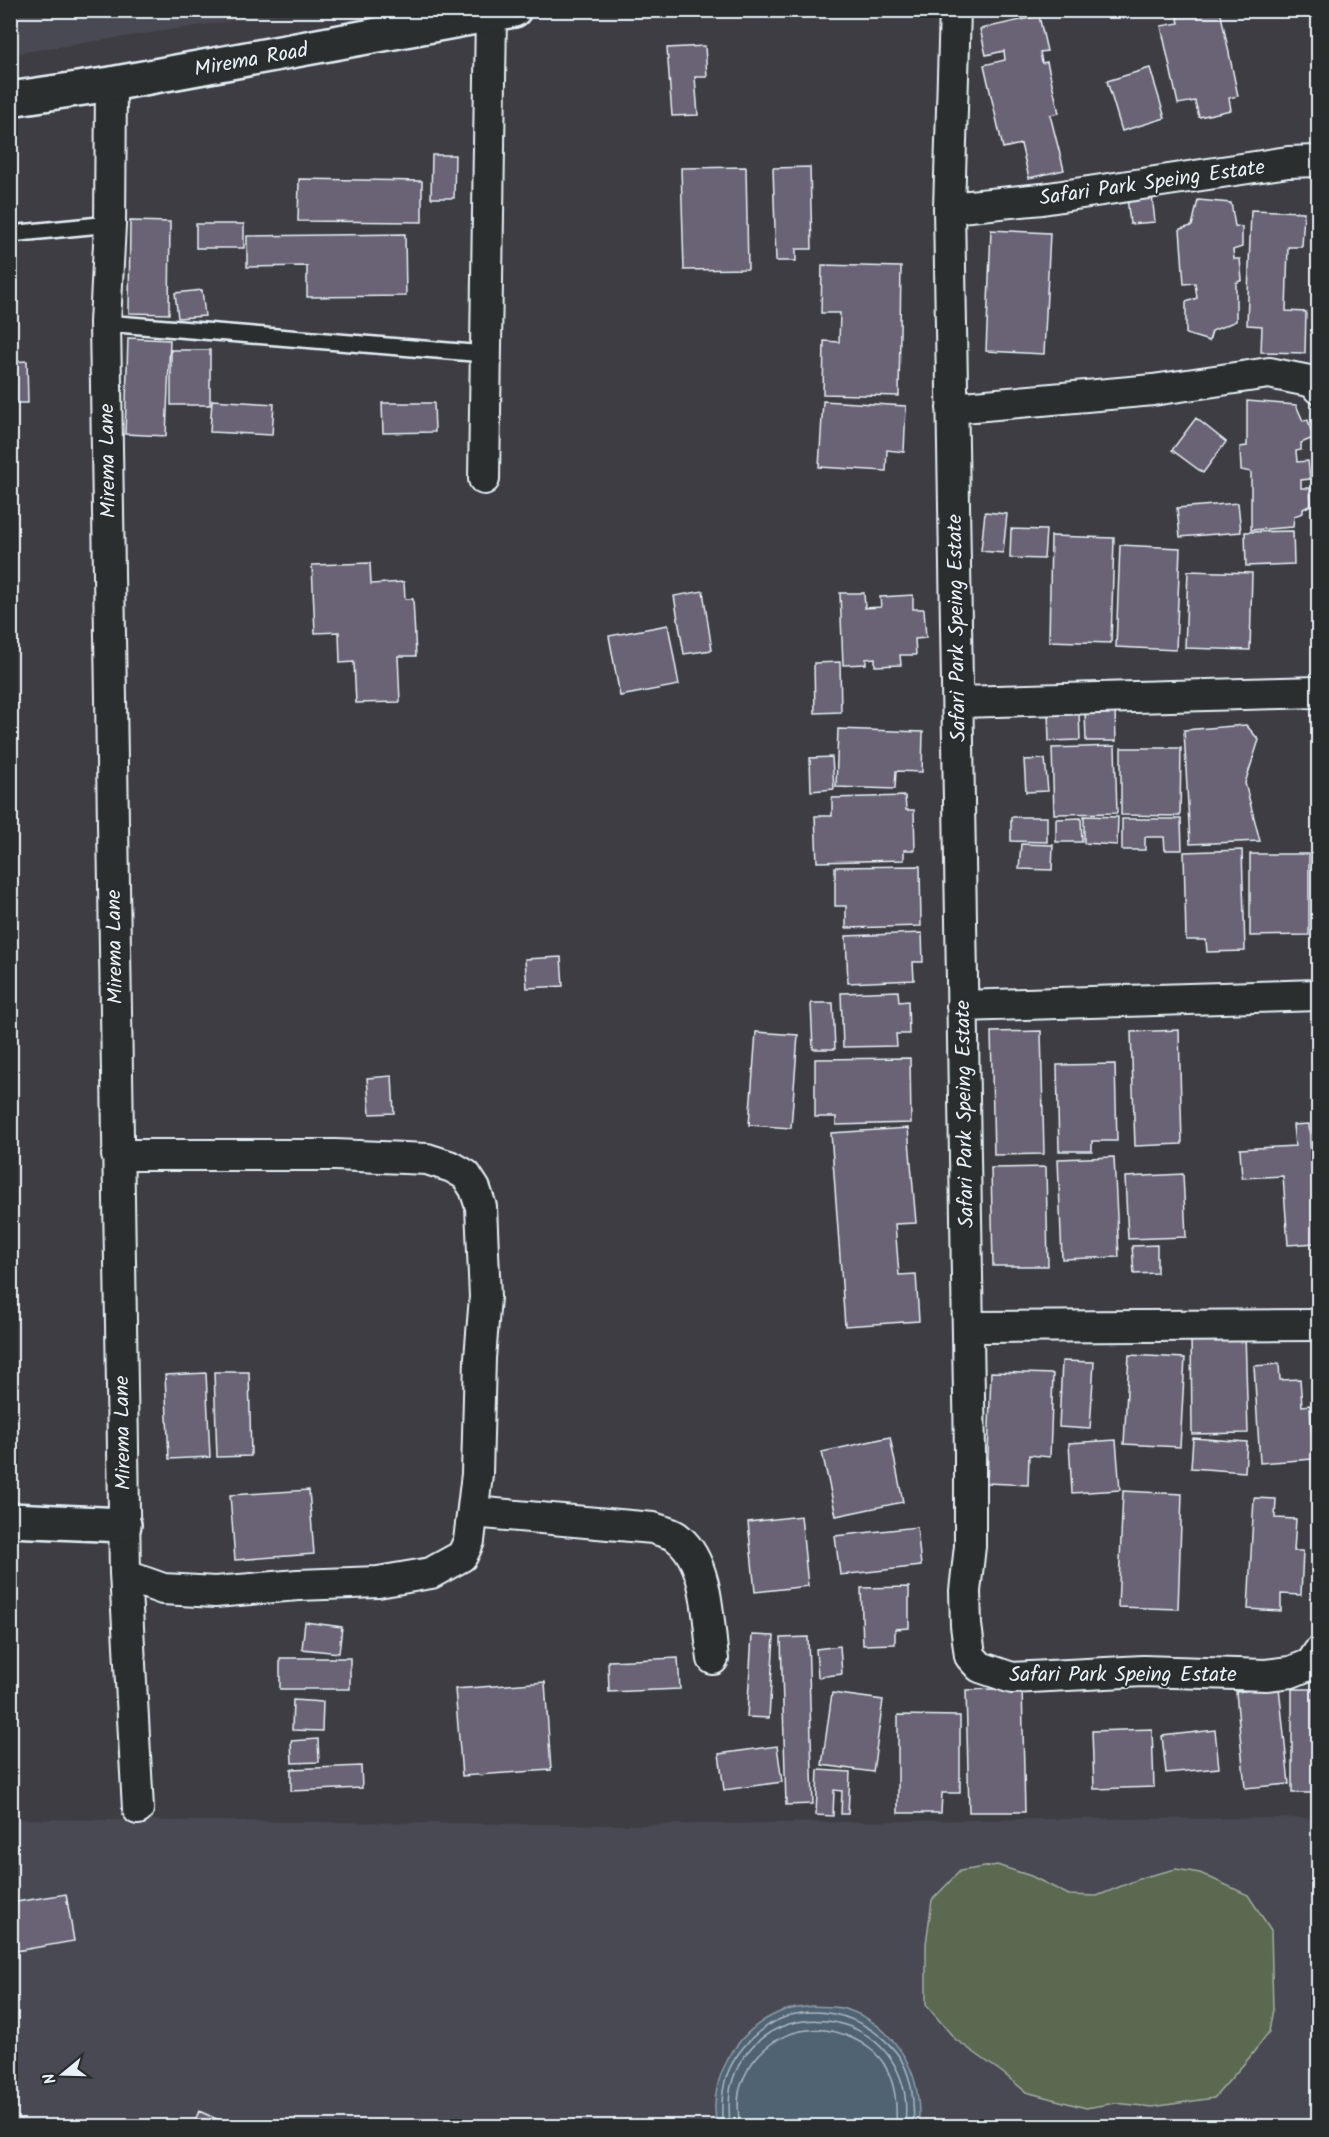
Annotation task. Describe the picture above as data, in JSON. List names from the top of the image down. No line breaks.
{"streets":{"street":["Mirema Road","Safari Park Speing Estate","Mirema Lane"]},"crossings":[["Mirema Road","Mirema Lane"]],"north":"left"}
